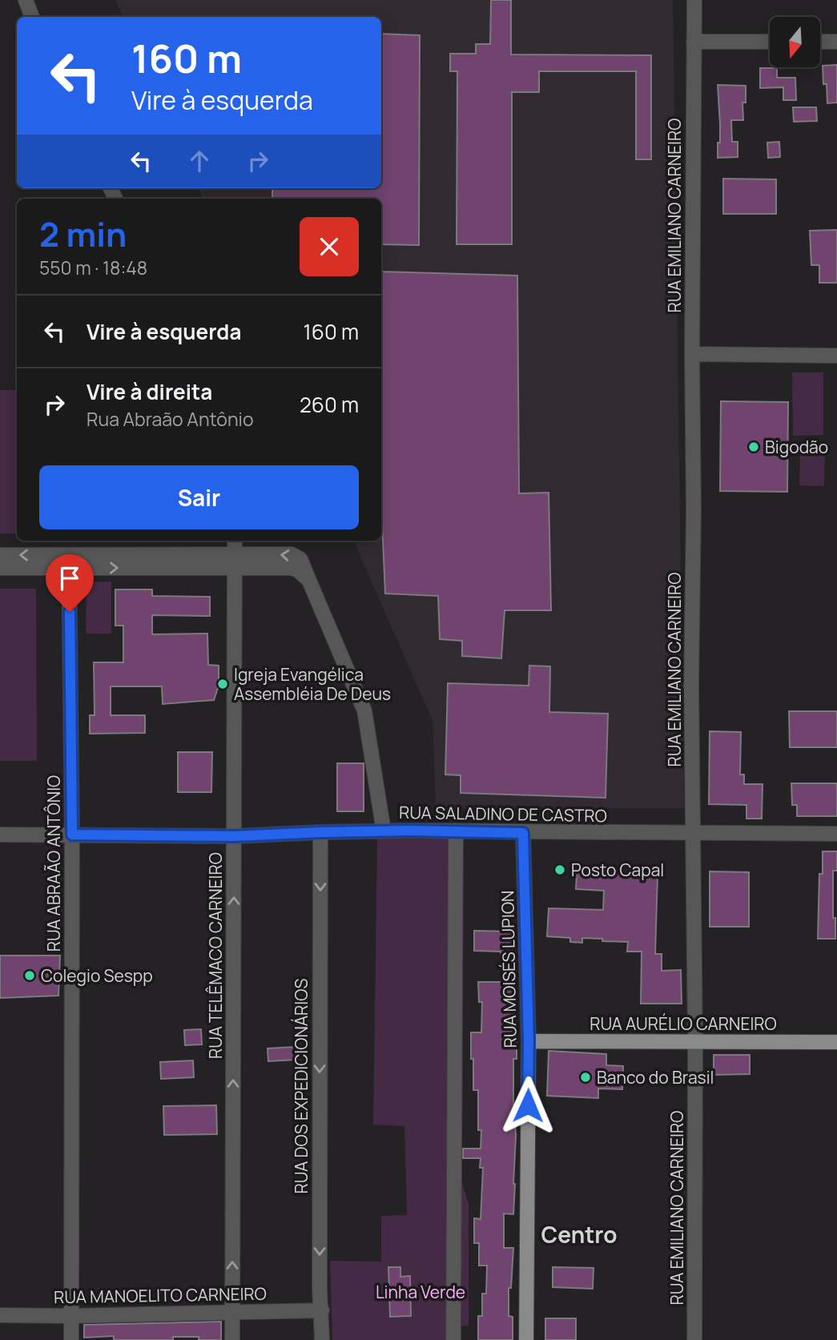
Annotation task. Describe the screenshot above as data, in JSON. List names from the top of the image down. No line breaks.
{"streets":{"main road":["RUA MOISÉS LUPION","RUA AURÉLIO CARNEIRO"],"street":["RUA EMILIANO CARNEIRO","RUA SALADINO DE CASTRO","RUA ABRAÃO ANTÔNIO","RUA TELÊMACO CARNEIRO","RUA DOS EXPEDICIONÁRIOS","RUA MANOELITO CARNEIRO"]},"crossings":[["RUA EMILIANO CARNEIRO","RUA SALADINO DE CASTRO"],["RUA EMILIANO CARNEIRO","RUA AURÉLIO CARNEIRO"],["RUA SALADINO DE CASTRO","RUA ABRAÃO ANTÔNIO"],["RUA SALADINO DE CASTRO","RUA TELÊMACO CARNEIRO"],["RUA SALADINO DE CASTRO","RUA MOISÉS LUPION"],["RUA SALADINO DE CASTRO","RUA DOS EXPEDICIONÁRIOS"],["RUA ABRAÃO ANTÔNIO","RUA MANOELITO CARNEIRO"],["RUA TELÊMACO CARNEIRO","RUA MANOELITO CARNEIRO"],["RUA MOISÉS LUPION","RUA AURÉLIO CARNEIRO"],["RUA DOS EXPEDICIONÁRIOS","RUA MANOELITO CARNEIRO"]],"one_way":["RUA TELÊMACO CARNEIRO","RUA DOS EXPEDICIONÁRIOS"],"districts":["Centro"],"parks":["Linha Verde"],"places":["Bigodão","Igreja Evangélica Assembléia De Deus","Posto Capal","Colegio Sespp","Banco do Brasil"],"north":"bottom","page":{"turn":["160 m","Vire à esquerda"],"heading":["2 min","550 m · 18:48"],"list":[{"name":"Vire à esquerda","value":"160 m"},{"name":"Vire à direita","note":"Rua Abraão Antônio","value":"260 m"}],"buttons":"Sair"}}
